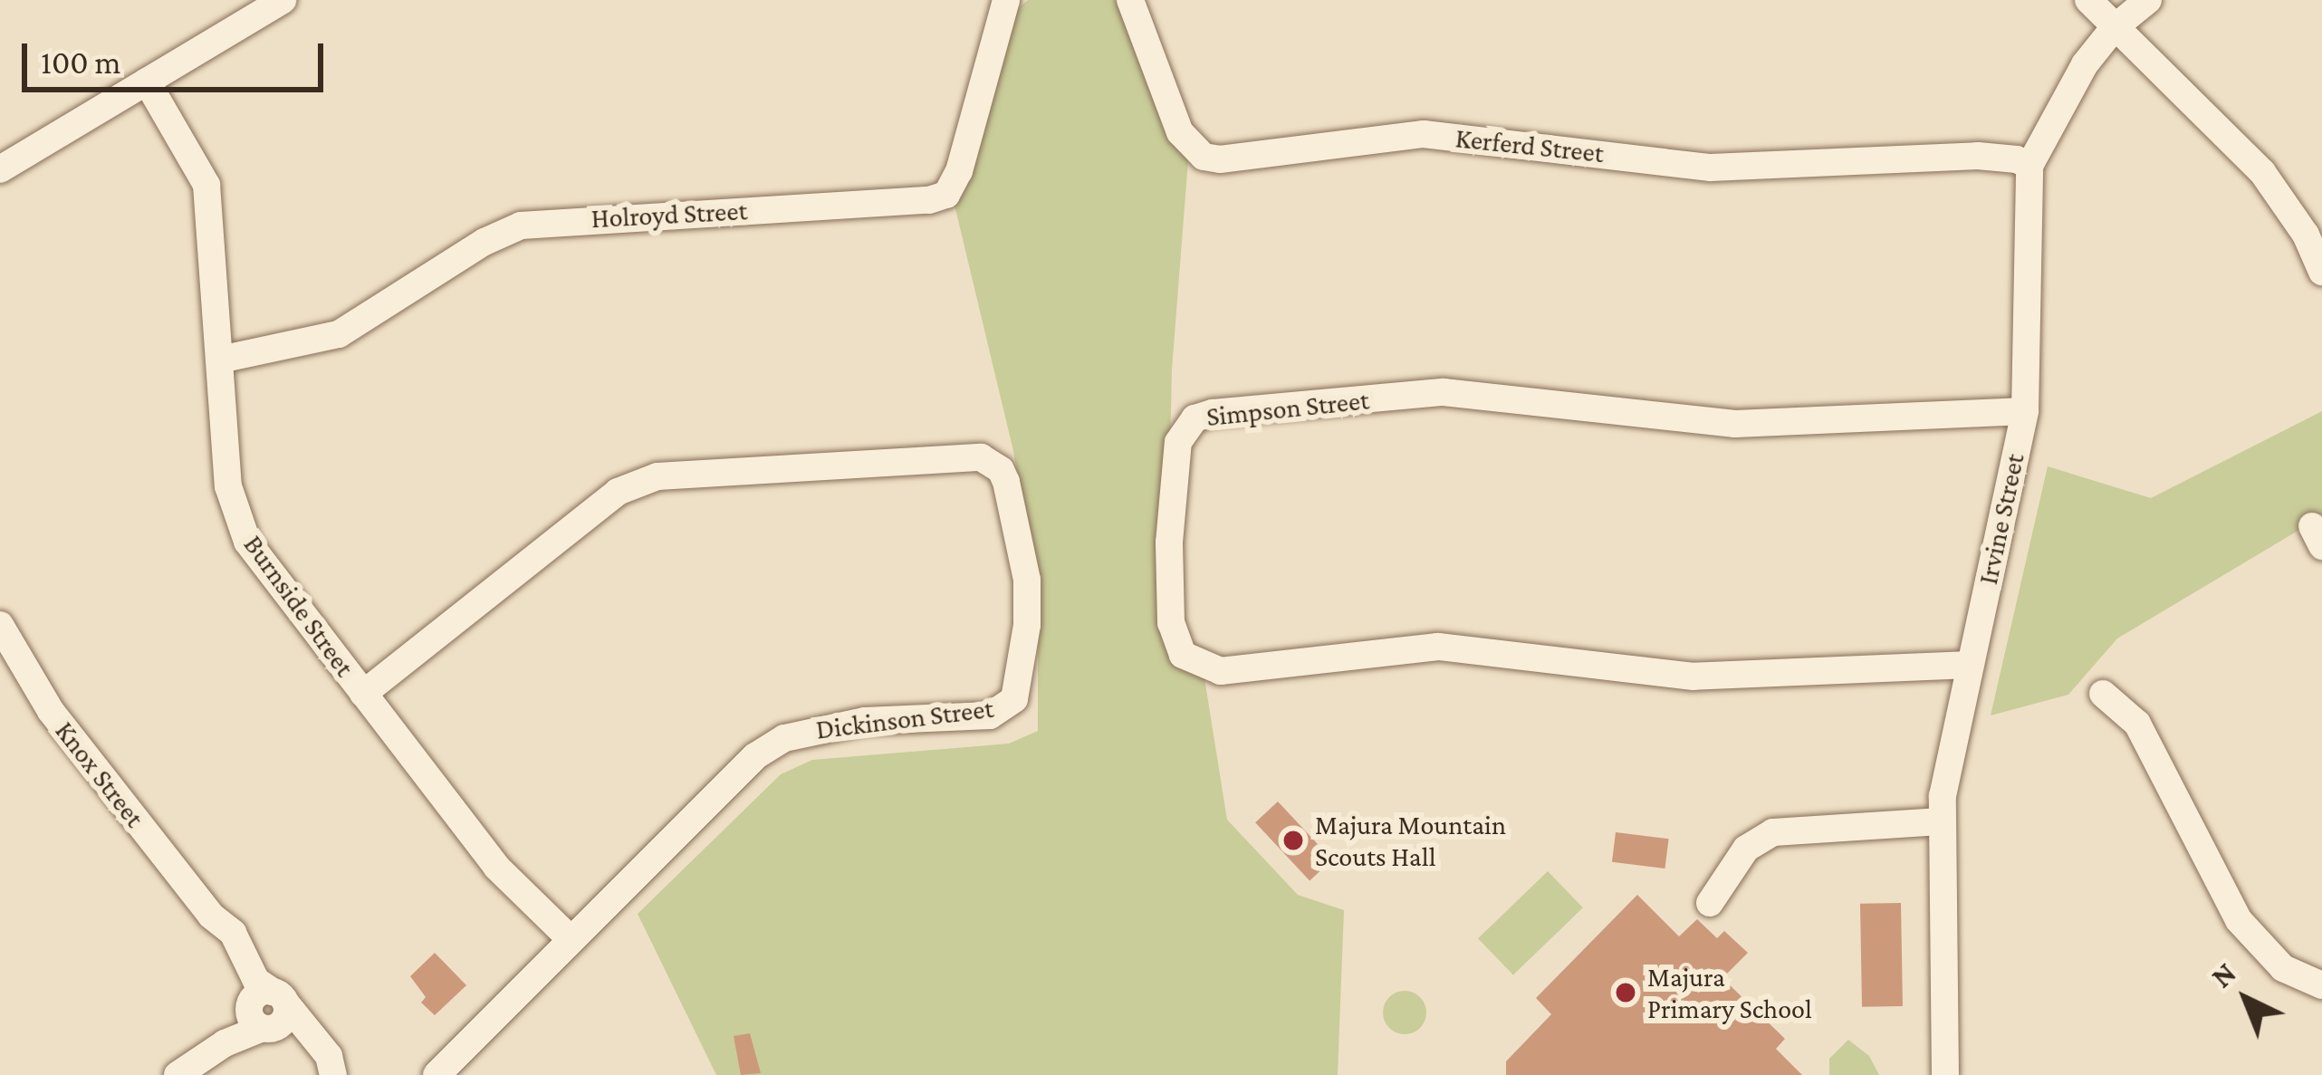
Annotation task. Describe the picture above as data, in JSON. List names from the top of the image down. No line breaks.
{"streets":{"street":["Kerferd Street","Holroyd Street","Simpson Street","Irvine Street","Burnside Street","Dickinson Street","Knox Street"]},"crossings":[["Kerferd Street","Irvine Street"],["Holroyd Street","Burnside Street"],["Simpson Street","Irvine Street"],["Burnside Street","Dickinson Street"]],"places":["Majura Mountain Scouts Hall","Majura Primary School"],"scale_bar":"100 m","north":"top left"}
